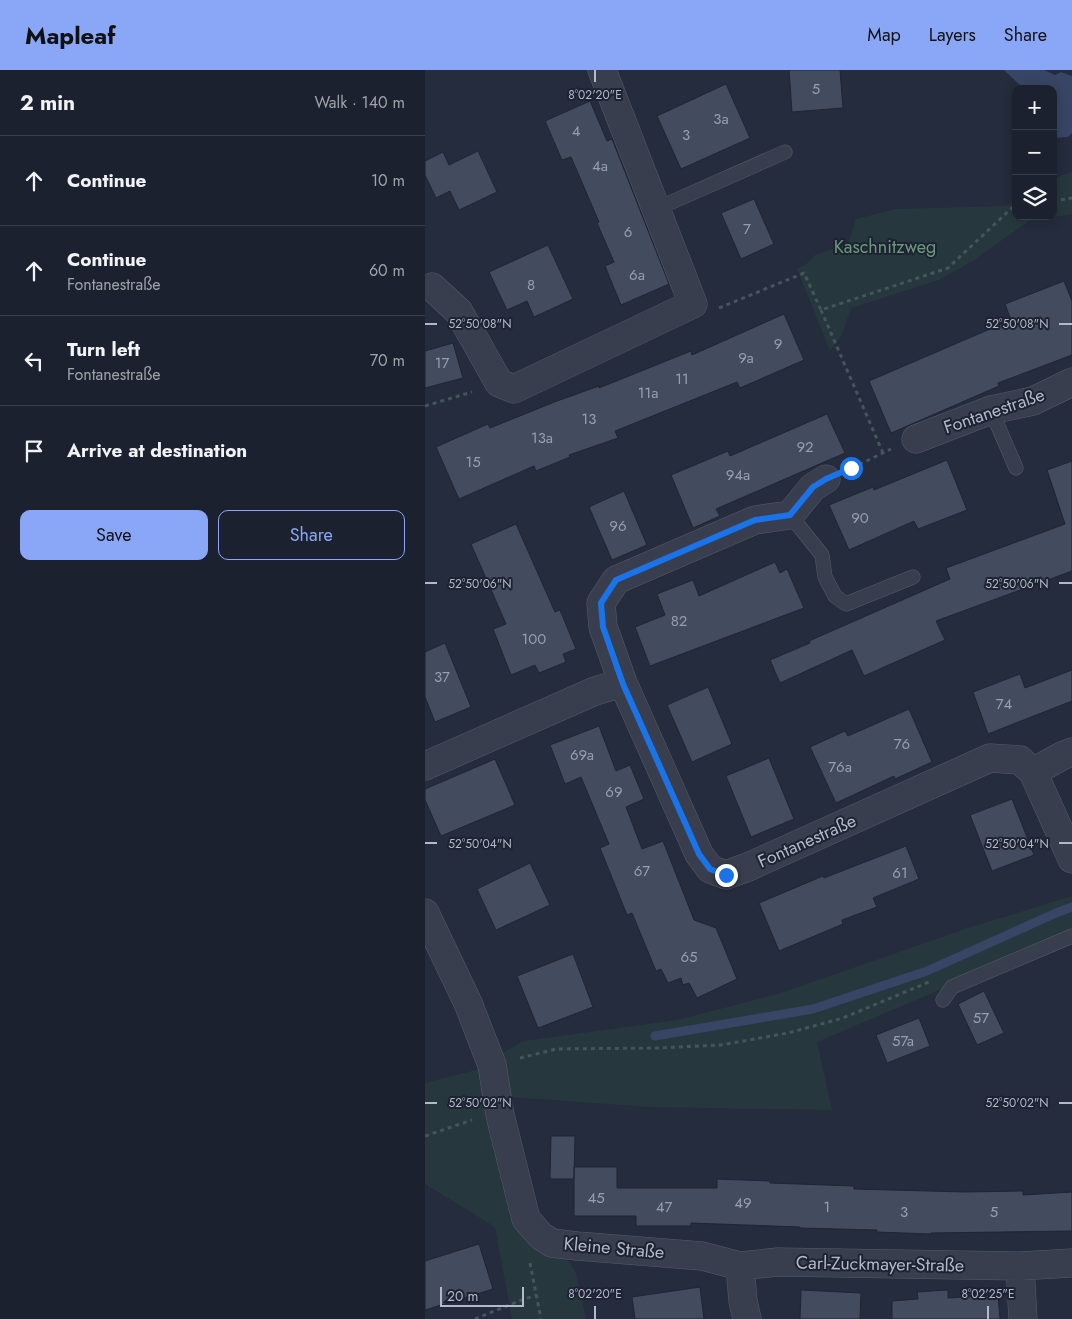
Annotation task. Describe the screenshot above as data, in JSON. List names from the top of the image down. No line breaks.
{"streets":{"street":["Fontanestraße","Kleine Straße","Carl-Zuckmayer-Straße"]},"crossings":[["Kleine Straße","Carl-Zuckmayer-Straße"]],"parks":["Kaschnitzweg"],"house_numbers":["5","3a","4","3","4a","7","6","6a","8","9","9a","17","11","11a","13","13a","92","15","94a","90","96","82","100","37","74","76","69a","76a","69","67","61","65","57","57a","45","49","47","1","3","5"],"scale_bar":"20 m","page":{"header":"Mapleaf","nav":["Map","Layers","Share"],"heading":["2 min","Walk · 140 m"],"map_buttons":["+","−"],"list":[["Continue","10 m"],["Continue","Fontanestraße","60 m"],["Turn left","Fontanestraße","70 m"],"Arrive at destination"],"buttons":["Save","Share"],"scale":"20 m"},"coordinates":["8°02'20\"E","52°50'08\"N","52°50'06\"N","52°50'04\"N","52°50'02\"N","8°02'25\"E"]}
